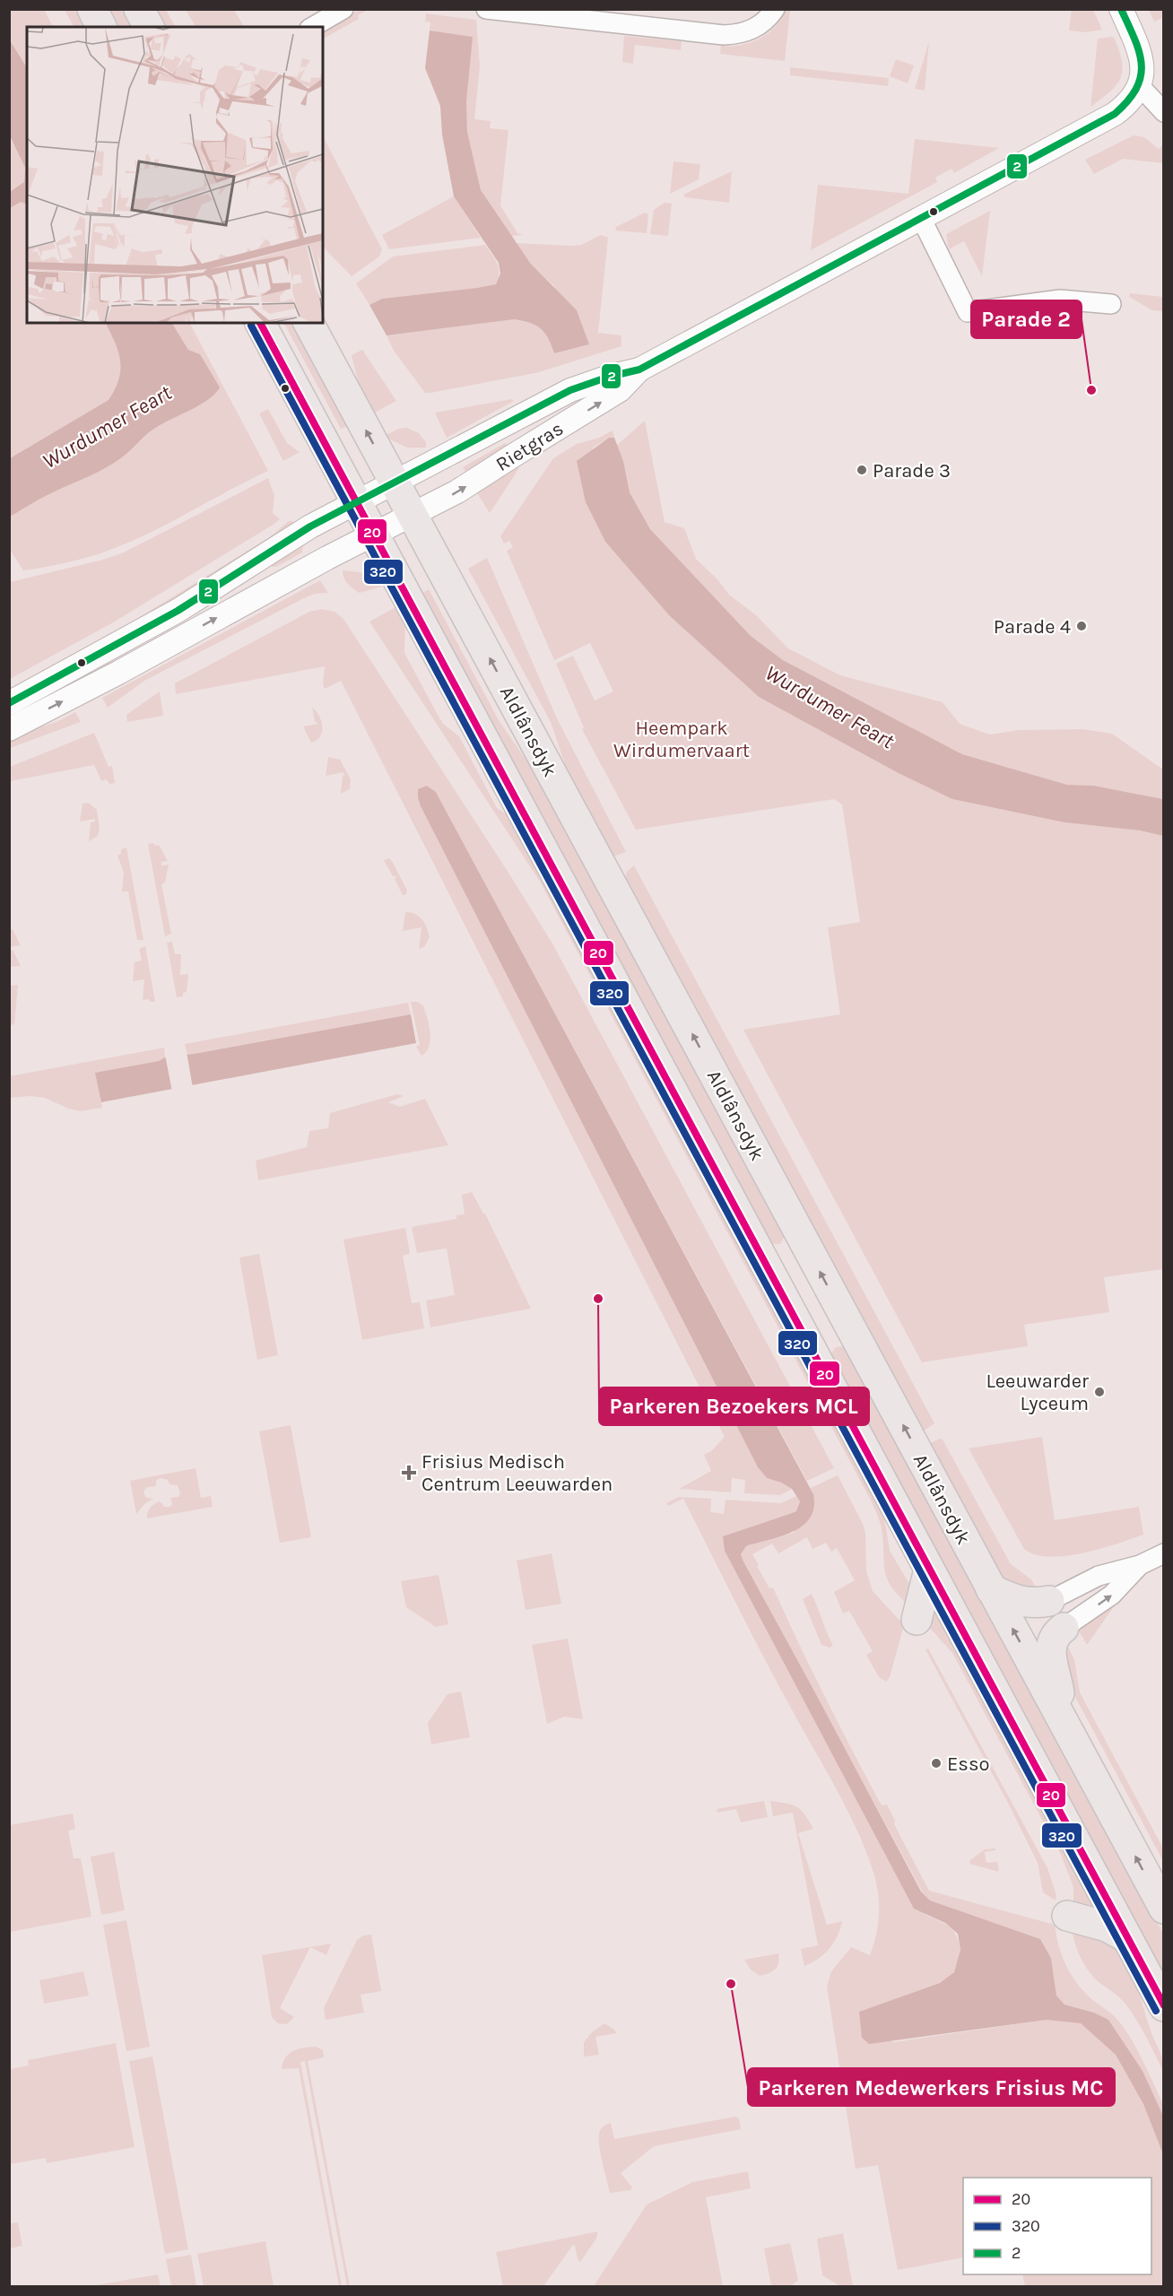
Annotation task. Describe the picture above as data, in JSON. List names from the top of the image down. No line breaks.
{"streets":{"main road":["Aldlânsdyk"],"street":["Rietgras"]},"crossings":[["Rietgras","Aldlânsdyk"]],"water":["Wurdumer Feart"],"parks":["Heempark Wirdumervaart"],"places":{"other":["Parade 2","Parade 3","Parade 4","Parkeren Bezoekers MCL","Leeuwarder Lyceum","Esso","Parkeren Medewerkers Frisius MC"],"health":["Frisius Medisch Centrum Leeuwarden"]},"lines":["transit line 2","transit line 20","transit line 320"],"legend":["20","320","2"]}
